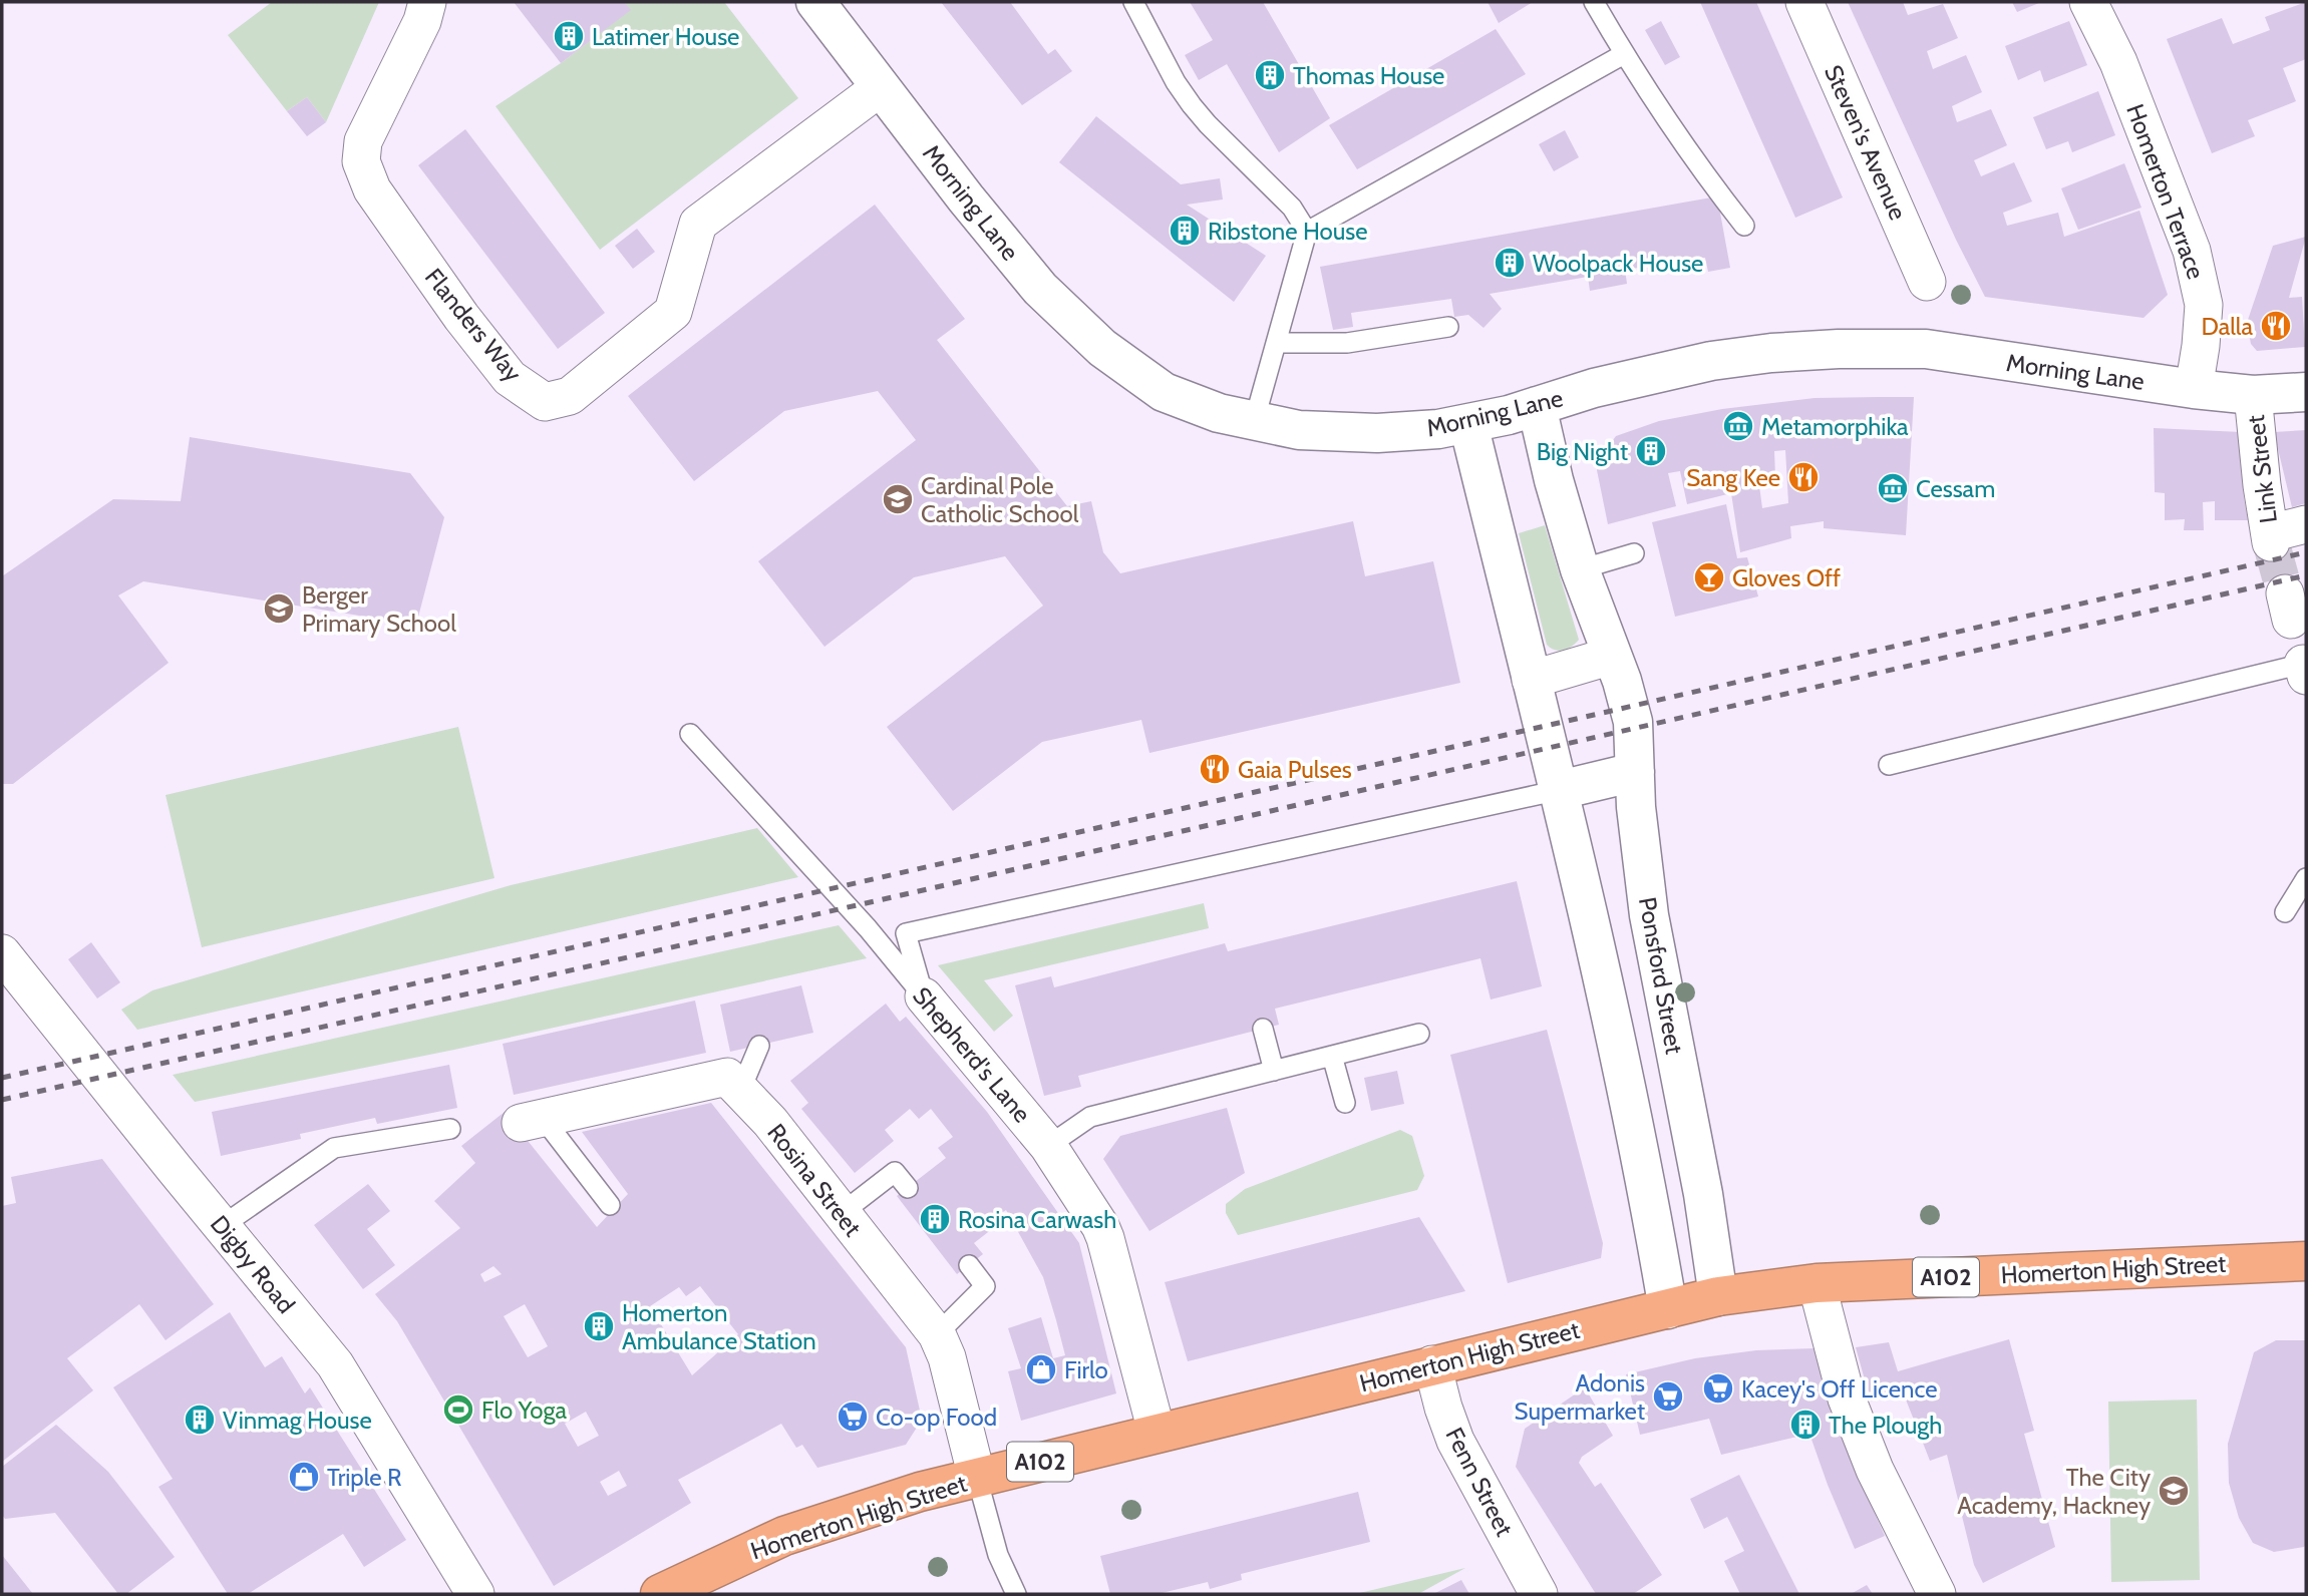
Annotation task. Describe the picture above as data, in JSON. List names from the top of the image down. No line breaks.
{"streets":{"highway":["Homerton High Street","A102"],"main road":["Morning Lane","Ponsford Street"],"street":["Steven's Avenue","Homerton Terrace","Flanders Way","Link Street","Shepherd's Lane","Rosina Street","Digby Road","Fenn Street"]},"crossings":[["Homerton Terrace","Morning Lane"],["Morning Lane","Flanders Way"],["Morning Lane","Link Street"],["Morning Lane","Ponsford Street"],["Ponsford Street","Homerton High Street"],["Shepherd's Lane","Homerton High Street"],["Rosina Street","Homerton High Street"],["Homerton High Street","Fenn Street"]],"places":{"building":["Latimer House","Thomas House","Ribstone House","Woolpack House","Big Night","Rosina Carwash","Homerton Ambulance Station","Vinmag House","The Plough"],"restaurant":["Dalla","Sang Kee","Gaia Pulses"],"museum":["Metamorphika","Cessam"],"school or university":["Cardinal Pole Catholic School","Berger Primary School","The City Academy, Hackney"],"bar":["Gloves Off"],"shop":["Firlo","Triple R"],"supermarket":["Kacey's Off Licence","Adonis Supermarket","Co-op Food"],"sports":["Flo Yoga"]}}
